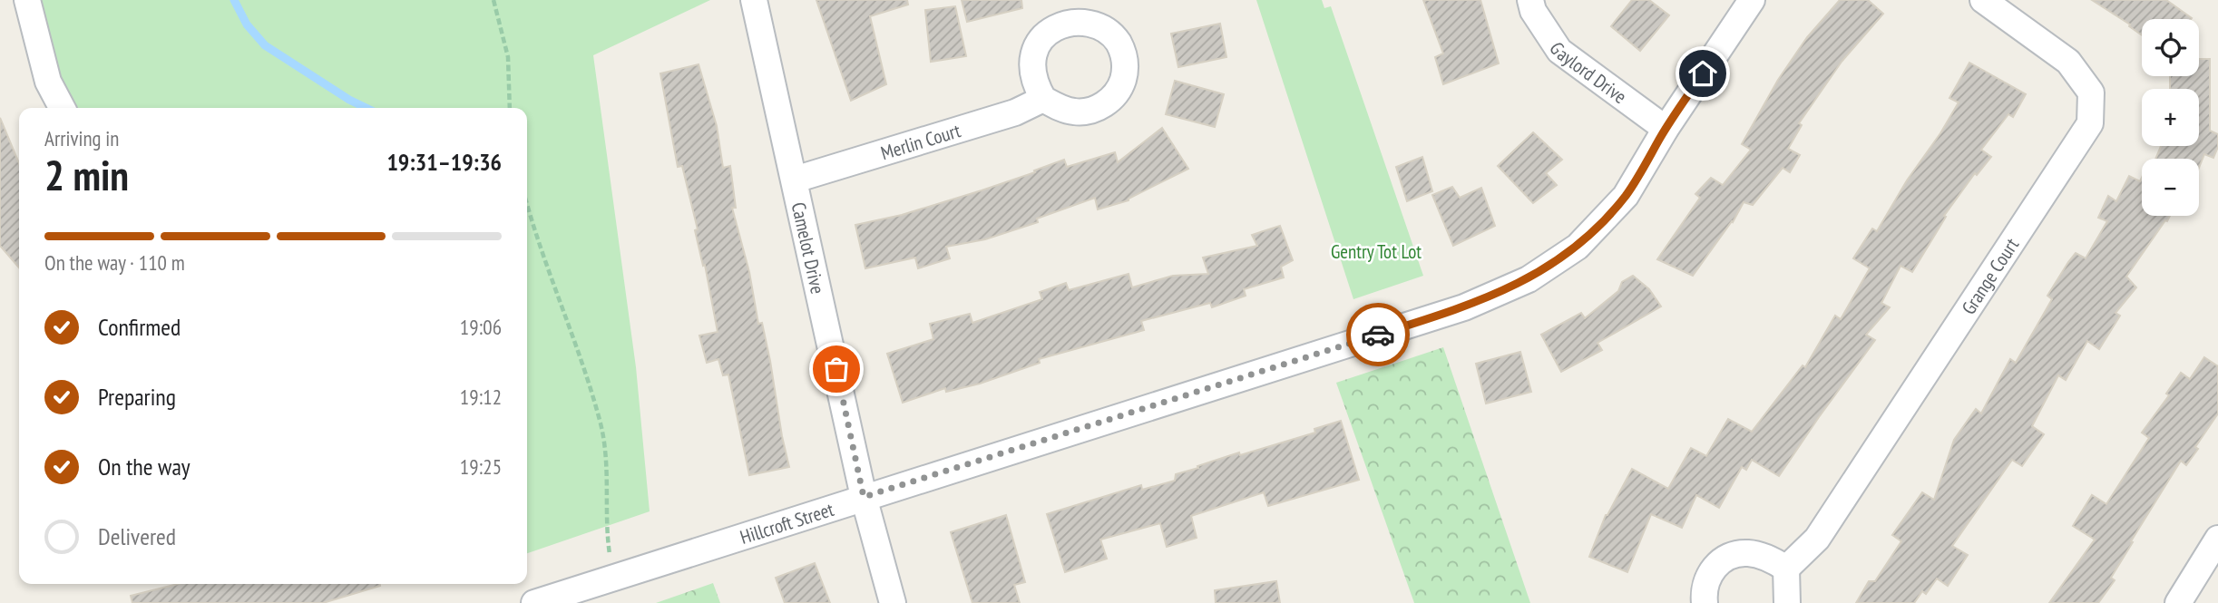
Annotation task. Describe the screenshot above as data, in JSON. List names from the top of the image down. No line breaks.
{"streets":{"street":["Gaylord Drive","Merlin Court","Camelot Drive","Grange Court","Hillcroft Street"]},"crossings":[["Gaylord Drive","Hillcroft Street"],["Merlin Court","Camelot Drive"],["Camelot Drive","Hillcroft Street"]],"parks":["Gentry Tot Lot"],"page":{"map_buttons":["+","−"],"heading":["2 min","Arriving in","19:31–19:36"],"bar":"On the way · 110 m","list":[["Confirmed","19:06"],["Preparing","19:12"],["On the way","19:25"],"Delivered"]}}
